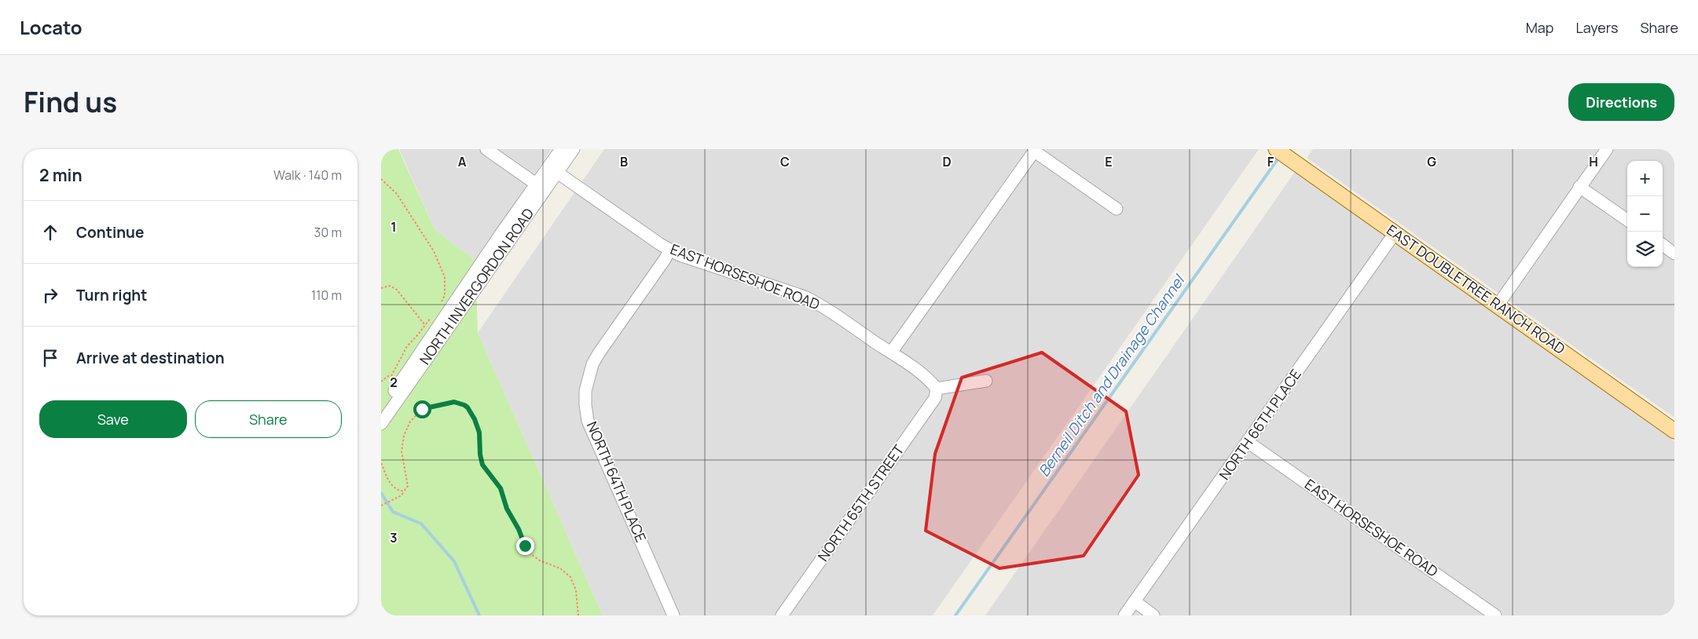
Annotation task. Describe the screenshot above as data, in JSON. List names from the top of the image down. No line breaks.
{"streets":{"main road":["EAST DOUBLETREE RANCH ROAD"],"street":["EAST HORSESHOE ROAD","NORTH INVERGORDON ROAD","NORTH 66TH PLACE","NORTH 64TH PLACE","NORTH 65TH STREET"]},"crossings":[["EAST HORSESHOE ROAD","NORTH INVERGORDON ROAD"],["EAST HORSESHOE ROAD","NORTH 66TH PLACE"],["EAST HORSESHOE ROAD","NORTH 64TH PLACE"],["EAST HORSESHOE ROAD","NORTH 65TH STREET"],["EAST DOUBLETREE RANCH ROAD","NORTH 66TH PLACE"]],"water":["Berneil Ditch and Drainage Channel"],"page":{"header":"Locato","nav":["Map","Layers","Share"],"title":"Find us","buttons":["Directions",["Save","Share"]],"heading":["2 min","Walk · 140 m"],"map_buttons":["+","−"],"list":[["Continue","30 m"],["Turn right","110 m"],"Arrive at destination"]},"grid":{"columns":["A","B","C","D","E","F","G","H"],"rows":["1","2","3"]}}
